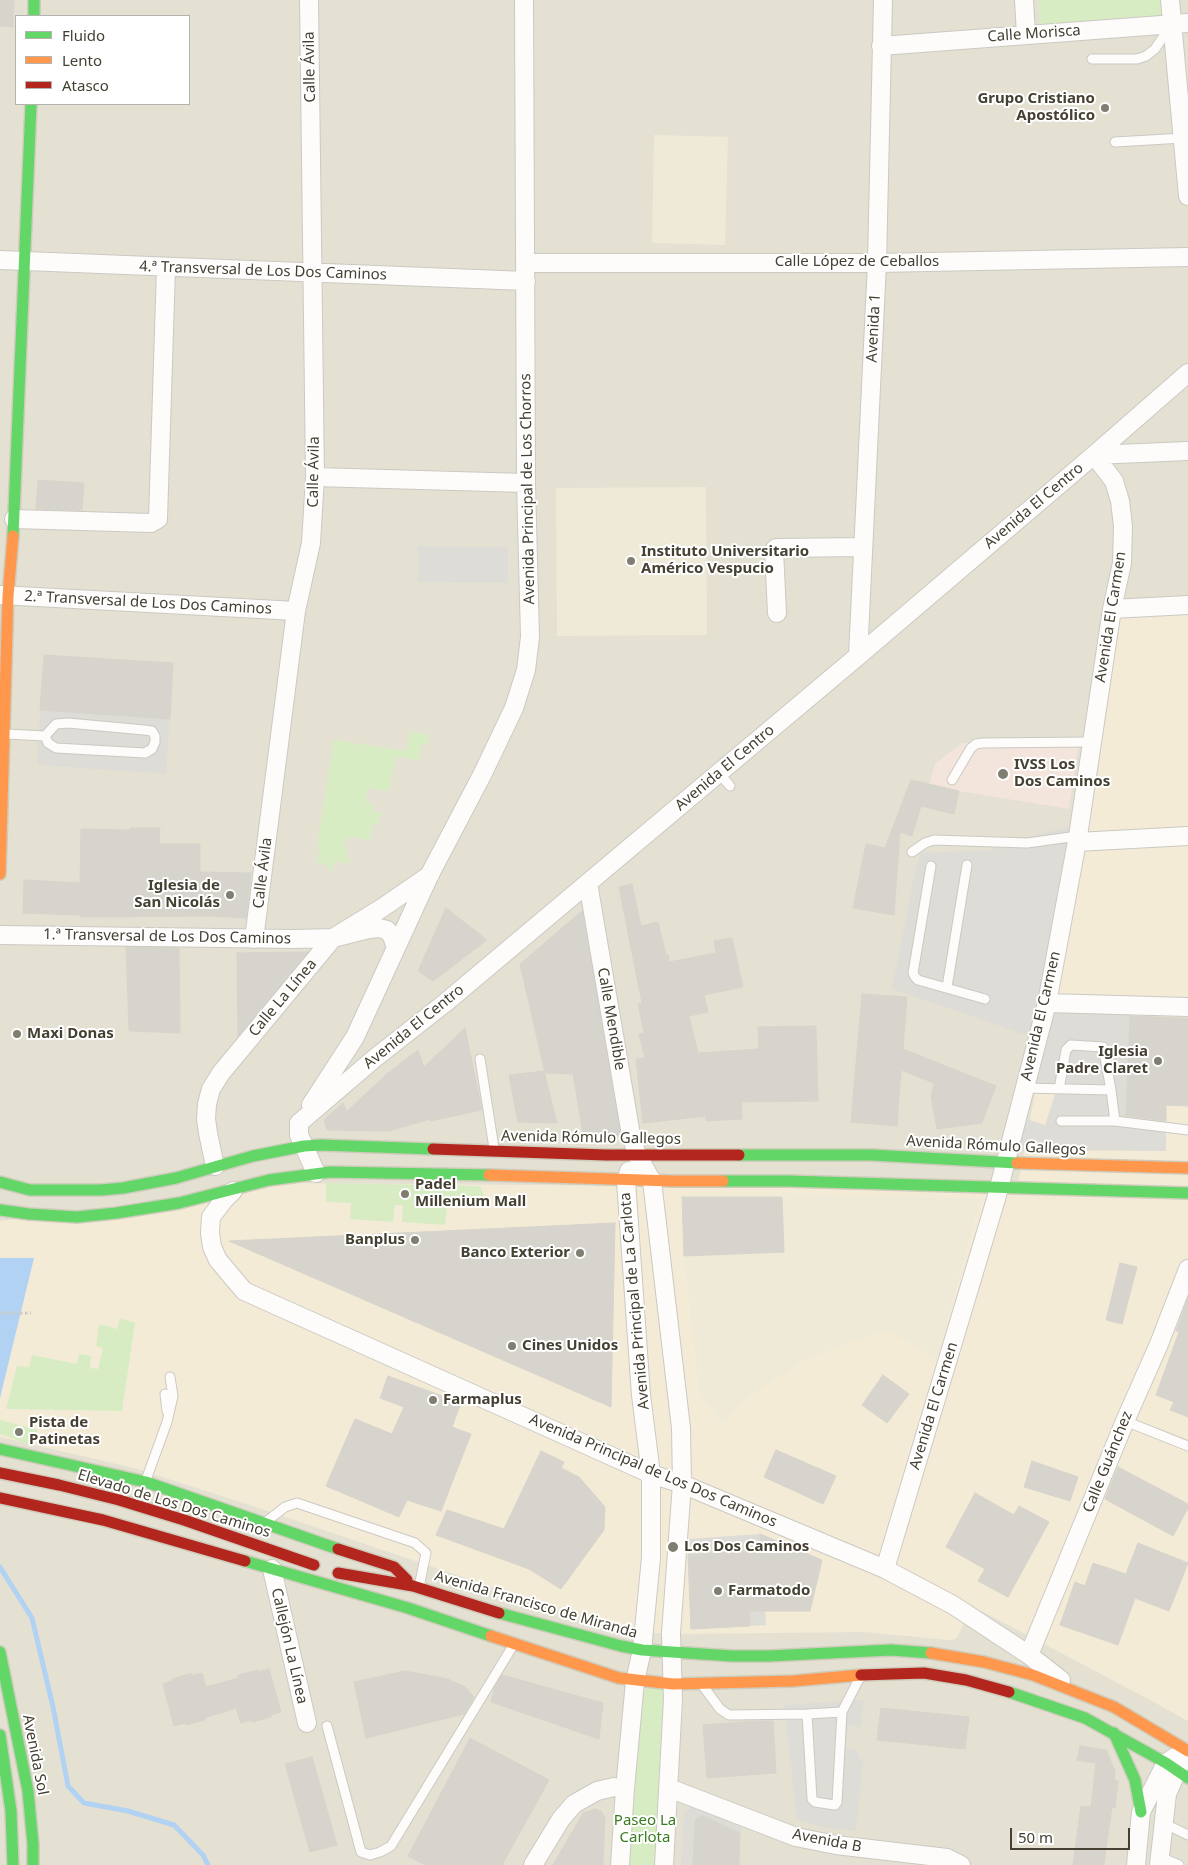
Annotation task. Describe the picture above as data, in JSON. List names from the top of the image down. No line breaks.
{"streets":{"main road":["Avenida Rómulo Gallegos","Elevado de Los Dos Caminos","Avenida Francisco de Miranda","Avenida Sol"],"street":["Calle Morisca","Calle Ávila","Calle López de Ceballos","4.ª Transversal de Los Dos Caminos","Avenida 1","Avenida Principal de Los Chorros","Avenida El Centro","2.ª Transversal de Los Dos Caminos","Avenida El Carmen","1.ª Transversal de Los Dos Caminos","Calle La Línea","Calle Mendible","Avenida Principal de La Carlota","Calle Guánchez","Avenida Principal de Los Dos Caminos","Callejón La Línea","Avenida B"]},"crossings":[["Calle Morisca","Avenida 1"],["Calle Ávila","4.ª Transversal de Los Dos Caminos"],["Calle Ávila","2.ª Transversal de Los Dos Caminos"],["Calle Ávila","1.ª Transversal de Los Dos Caminos"],["Calle López de Ceballos","4.ª Transversal de Los Dos Caminos"],["Calle López de Ceballos","Avenida 1"],["Calle López de Ceballos","Avenida Principal de Los Chorros"],["4.ª Transversal de Los Dos Caminos","Avenida Principal de Los Chorros"],["Avenida 1","Avenida El Centro"],["Avenida Principal de Los Chorros","Avenida El Centro"],["Avenida Principal de Los Chorros","Calle La Línea"],["Avenida El Centro","Avenida El Carmen"],["Avenida El Centro","Calle Mendible"],["Avenida El Carmen","Avenida Rómulo Gallegos"],["Avenida El Carmen","Avenida Principal de Los Dos Caminos"],["1.ª Transversal de Los Dos Caminos","Calle La Línea"],["Calle La Línea","Avenida Rómulo Gallegos"],["Calle Mendible","Avenida Rómulo Gallegos"],["Calle Mendible","Avenida Principal de La Carlota"],["Avenida Rómulo Gallegos","Avenida Principal de La Carlota"],["Avenida Principal de La Carlota","Avenida Principal de Los Dos Caminos"],["Avenida Principal de La Carlota","Avenida Francisco de Miranda"],["Avenida Principal de La Carlota","Avenida B"],["Calle Guánchez","Avenida Principal de Los Dos Caminos"],["Avenida Principal de Los Dos Caminos","Avenida Francisco de Miranda"],["Elevado de Los Dos Caminos","Avenida Francisco de Miranda"]],"parks":["Paseo La Carlota"],"places":["Grupo Cristiano Apostólico","Instituto Universitario Américo Vespucio","IVSS Los Dos Caminos","Iglesia de San Nicolás","Maxi Donas","Iglesia Padre Claret","Padel Millenium Mall","Banplus","Banco Exterior","Cines Unidos","Farmaplus","Pista de Patinetas","Los Dos Caminos","Farmatodo"],"legend":["Fluido","Lento","Atasco"],"scale_bar":"50 m"}
